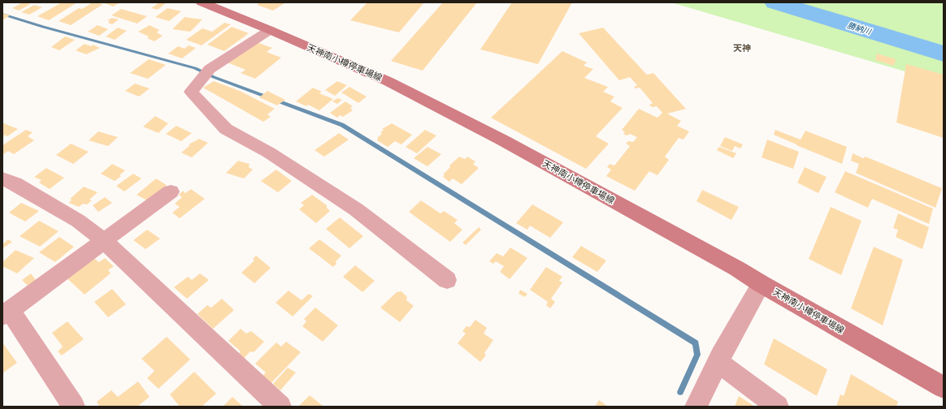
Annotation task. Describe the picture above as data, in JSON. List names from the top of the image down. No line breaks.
{"streets":{"main road":["天神南小樽停車場線"]},"districts":["天神"],"water":["勝納川"]}
